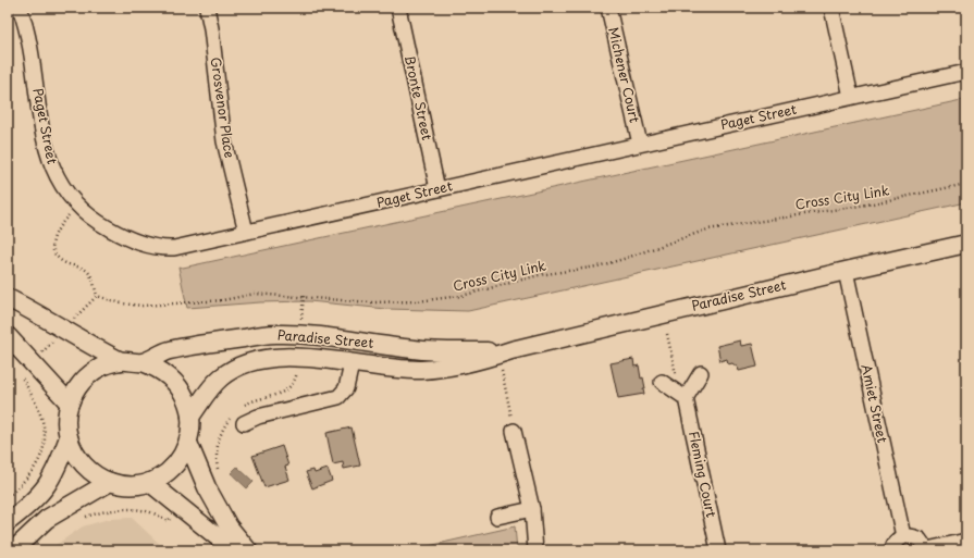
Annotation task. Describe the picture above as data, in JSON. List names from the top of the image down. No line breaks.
{"streets":{"street":["Michener Court","Bronte Street","Grosvenor Place","Paget Street","Paradise Street","Amiet Street","Fleming Court"],"path":["Cross City Link"]},"crossings":[["Michener Court","Paget Street"],["Bronte Street","Paget Street"],["Grosvenor Place","Paget Street"],["Paradise Street","Amiet Street"]]}
